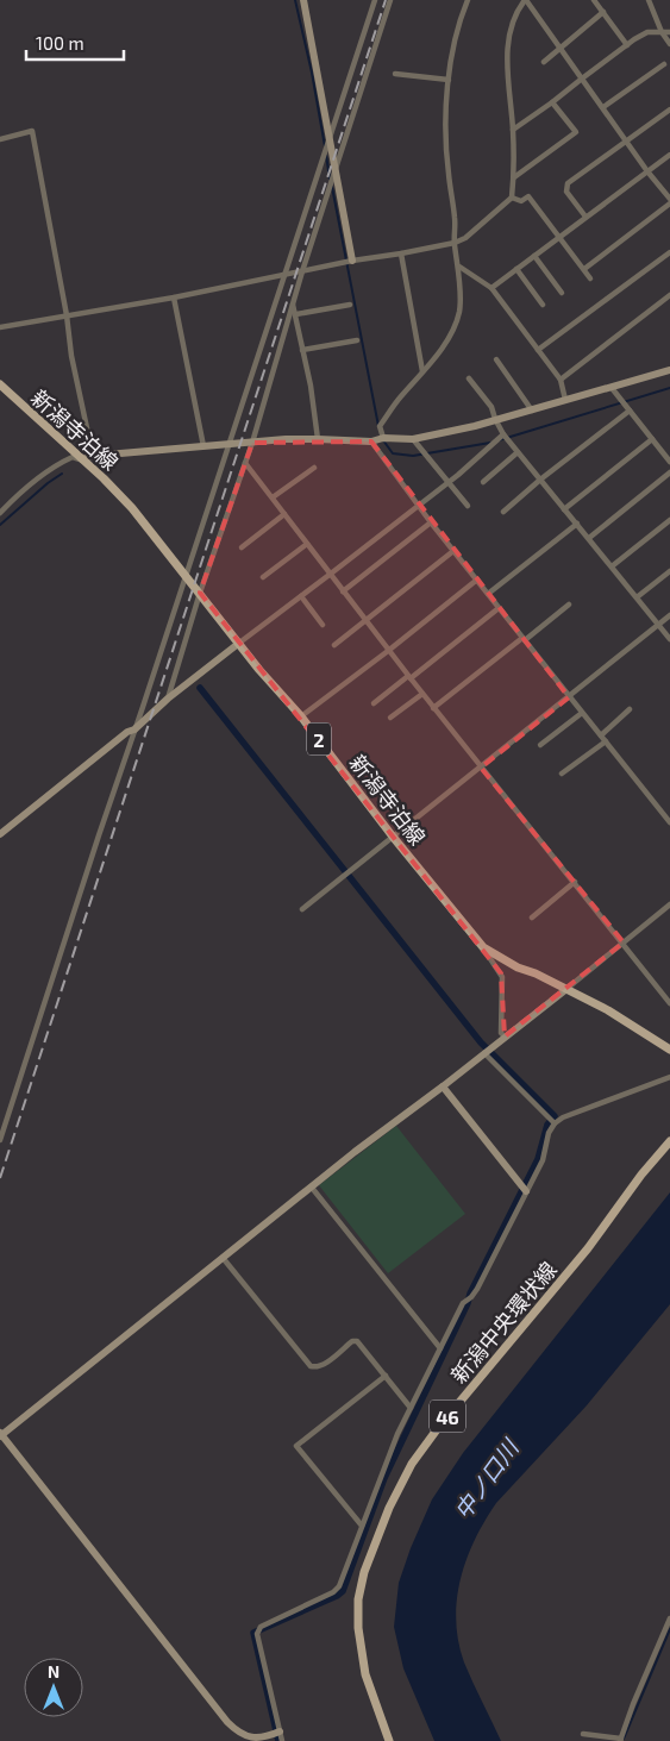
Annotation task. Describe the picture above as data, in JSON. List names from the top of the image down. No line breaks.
{"streets":{"main road":["新潟寺泊線","2","新潟中央環状線","46"]},"water":["中ノ口川"],"scale_bar":"100 m","north":"top"}
